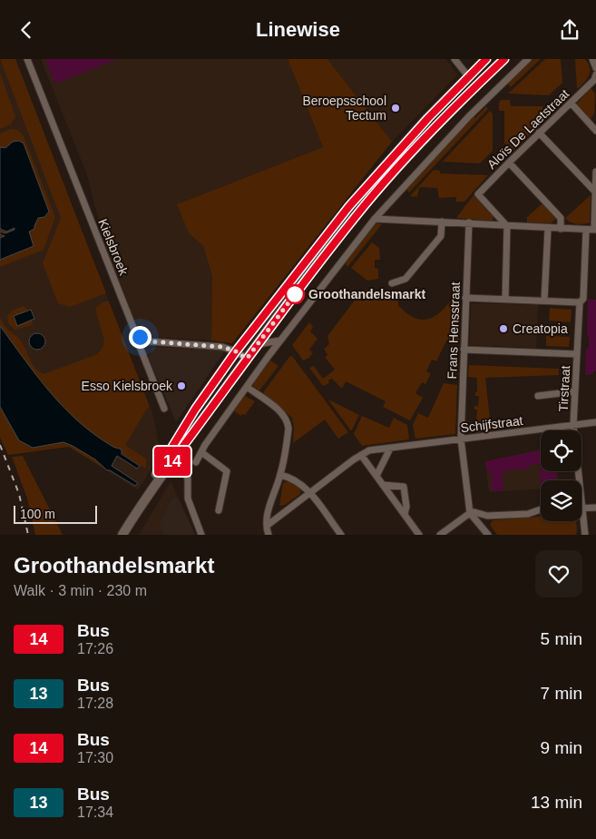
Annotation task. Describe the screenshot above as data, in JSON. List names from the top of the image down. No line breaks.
{"streets":{"street":["Aloïs De Laetstraat","Kielsbroek","Frans Hensstraat","Tirstraat","Schijfstraat"]},"crossings":[["Frans Hensstraat","Schijfstraat"],["Tirstraat","Schijfstraat"]],"places":["Beroepsschool Tectum","Groothandelsmarkt","Creatopia","Esso Kielsbroek"],"lines":["bus line 14"],"scale_bar":"100 m","page":{"header":"Linewise","on_map":"14","scale":"100 m","heading":["Groothandelsmarkt","Walk · 3 min · 230 m"],"list":[{"mark":"14","name":"Bus","note":"17:26","value":"5 min"},{"mark":"13","name":"Bus","note":"17:28","value":"7 min"},{"mark":"14","name":"Bus","note":"17:30","value":"9 min"},{"mark":"13","name":"Bus","note":"17:34","value":"13 min"}]}}
